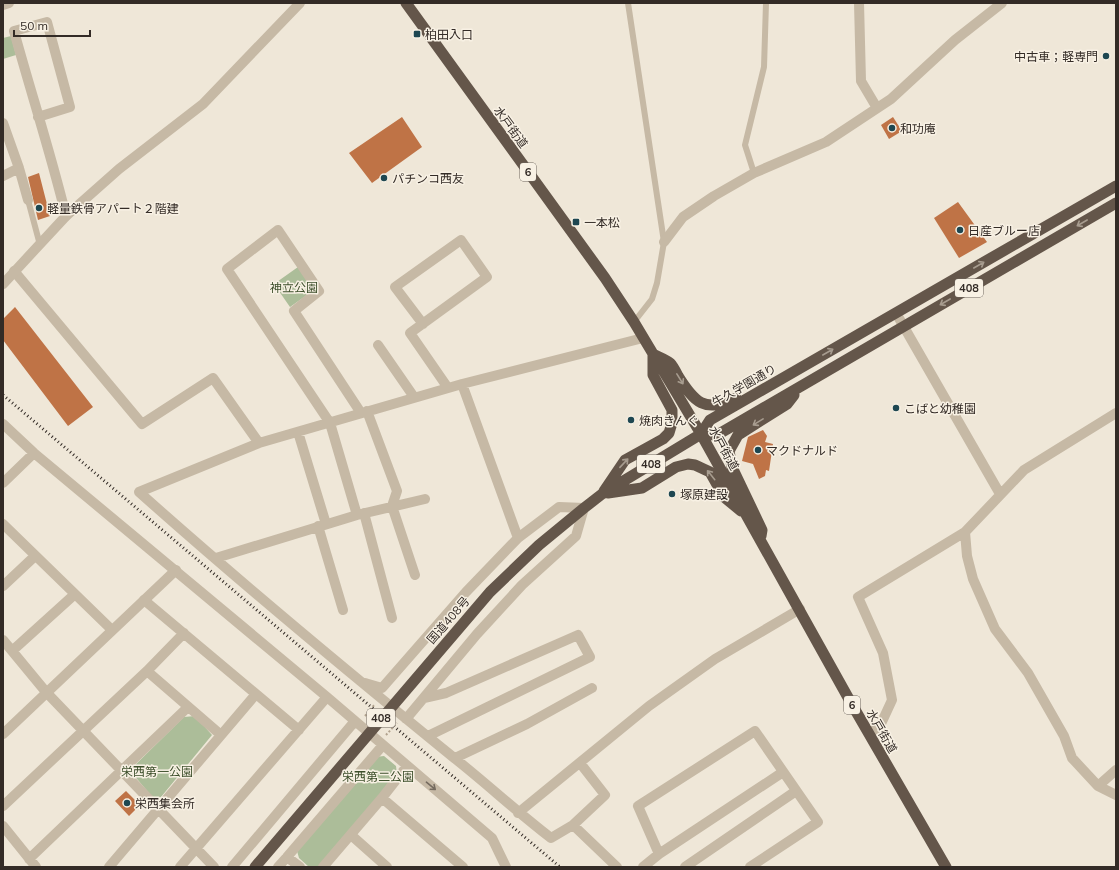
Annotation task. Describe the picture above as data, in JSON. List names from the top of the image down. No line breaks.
{"streets":{"highway":["水戸街道","6","408","牛久学園通り","国道408号"]},"crossings":[["水戸街道","408"],["水戸街道","牛久学園通り"],["水戸街道","国道408号"],["408","牛久学園通り"],["408","国道408号"],["牛久学園通り","国道408号"]],"parks":["神立公園","栄西第一公園","栄西第二公園"],"places":{"transit":["柏田入口","一本松"],"other":["中古車；軽専門","和功庵","パチンコ西友","軽量鉄骨アパート２階建","日産ブルー店","こばと幼稚園","焼肉きんぐ","マクドナルド","塚原建設","栄西集会所"]},"scale_bar":"50 m"}
